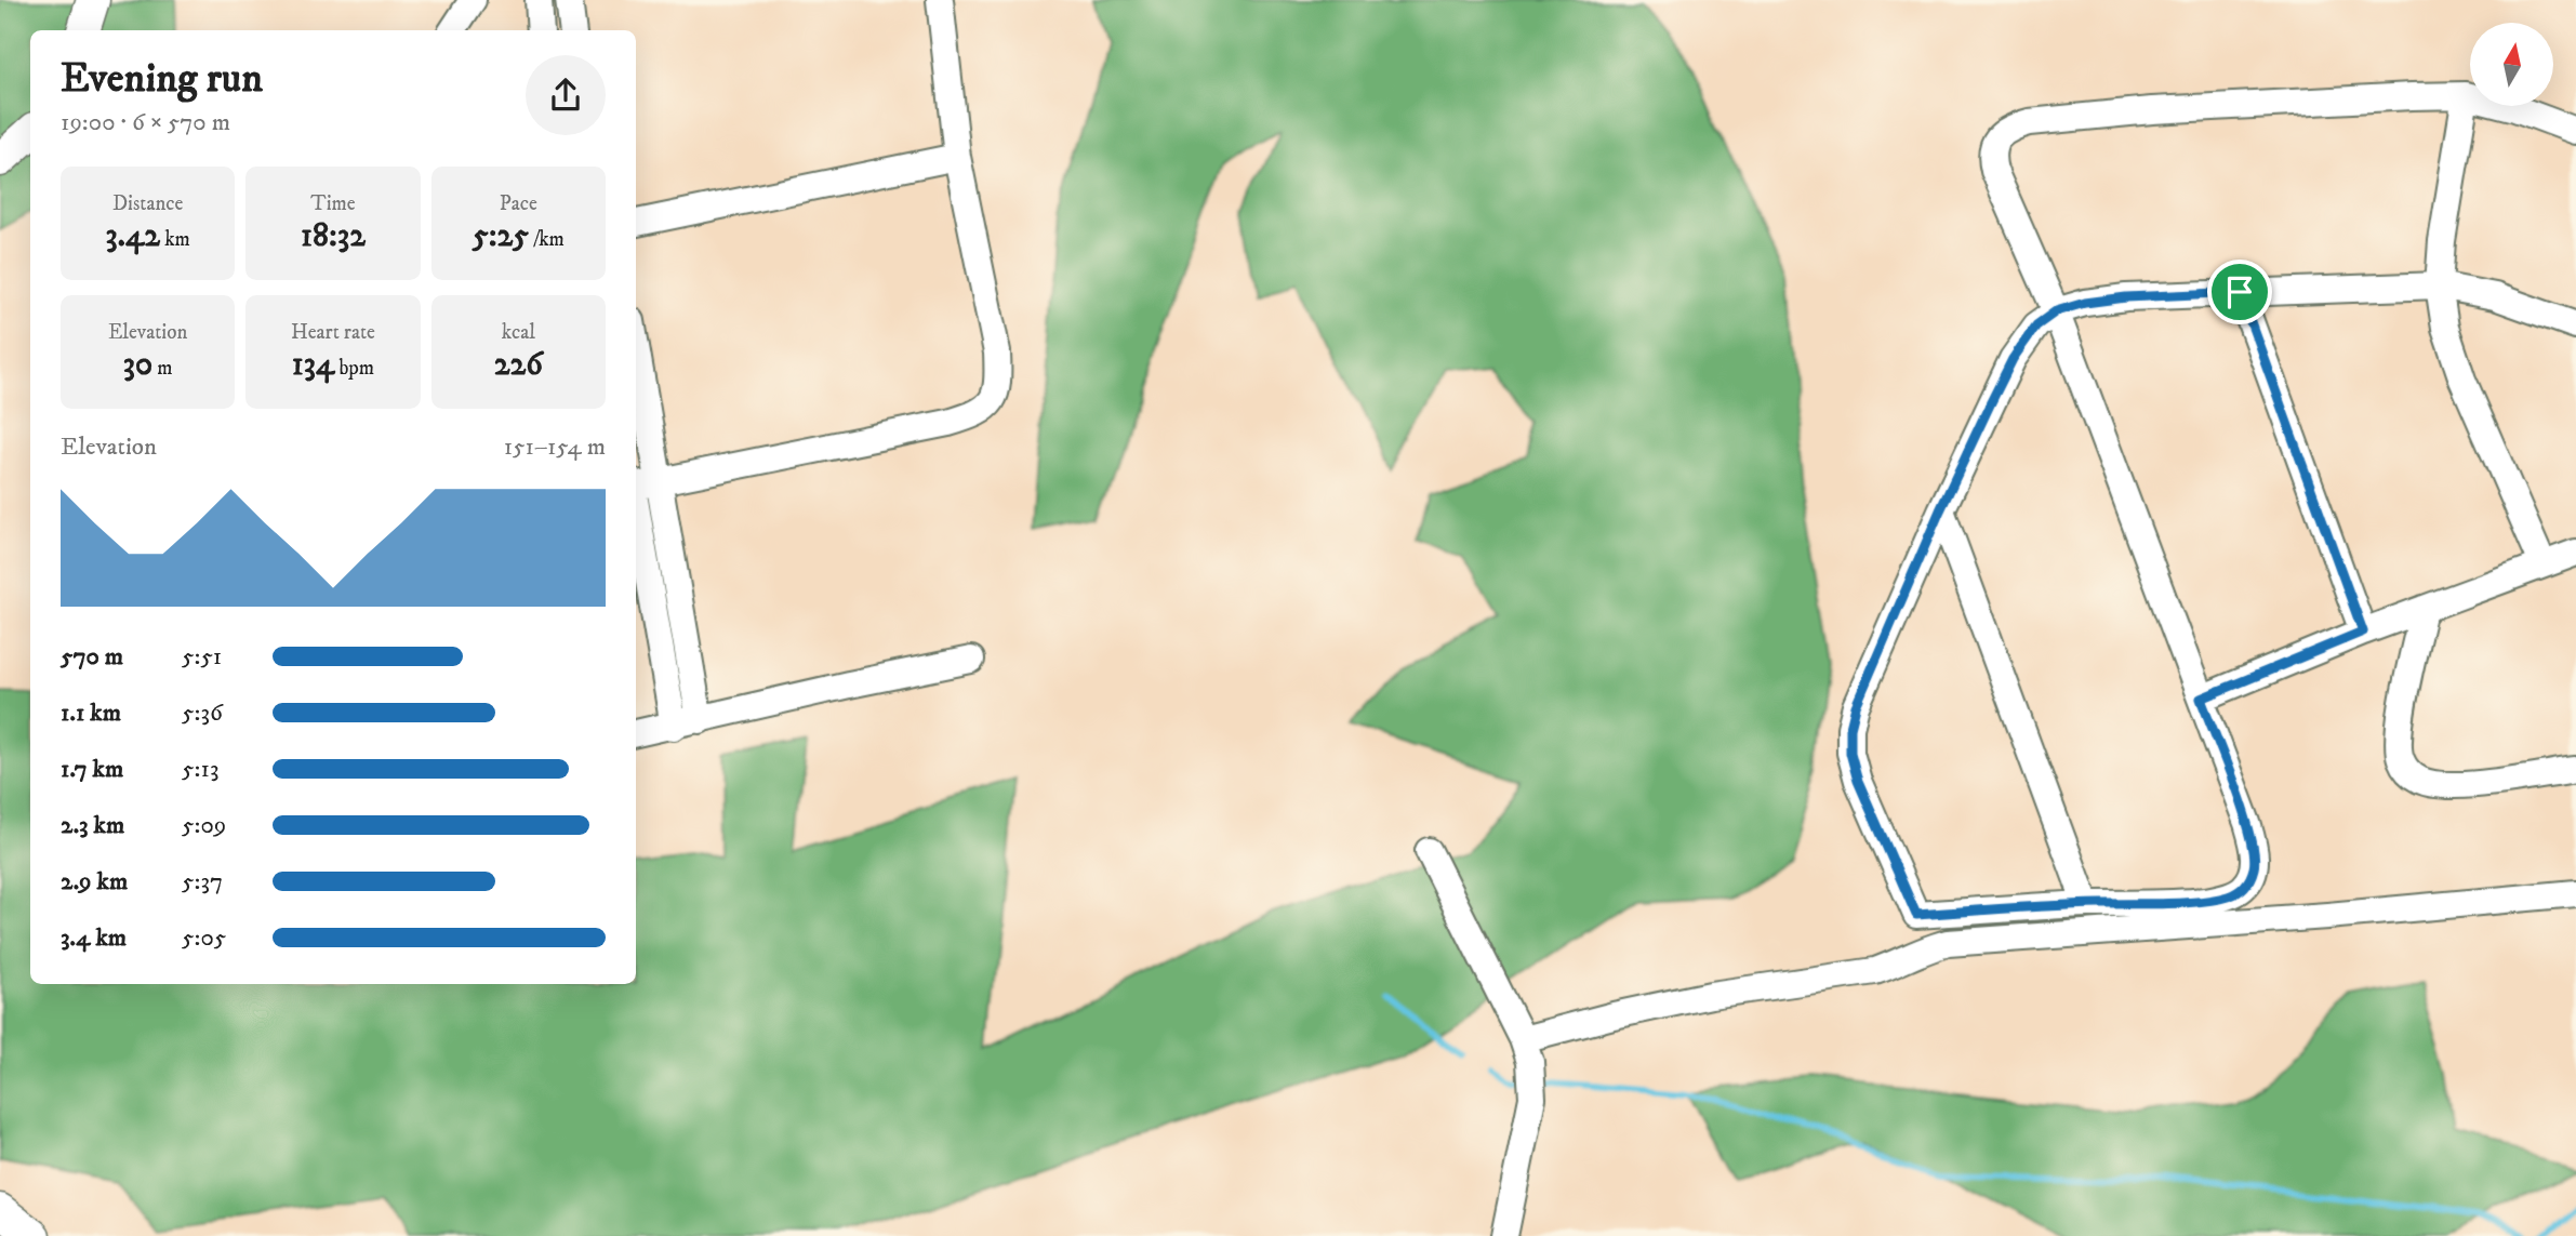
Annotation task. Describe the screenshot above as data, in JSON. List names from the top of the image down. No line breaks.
{"north":"top","page":{"heading":["Evening run","19:00 · 6 × 570 m"],"stats":[["Distance","3.42 km"],["Time","18:32"],["Pace","5:25 /km"],["Elevation","30 m"],["Heart rate","134 bpm"],["kcal","226"]],"chart":["Elevation","151–154 m"],"list":[{"name":"570 m","note":"5:51"},{"name":"1.1 km","note":"5:36"},{"name":"1.7 km","note":"5:13"},{"name":"2.3 km","note":"5:09"},{"name":"2.9 km","note":"5:37"},{"name":"3.4 km","note":"5:05"}]}}
